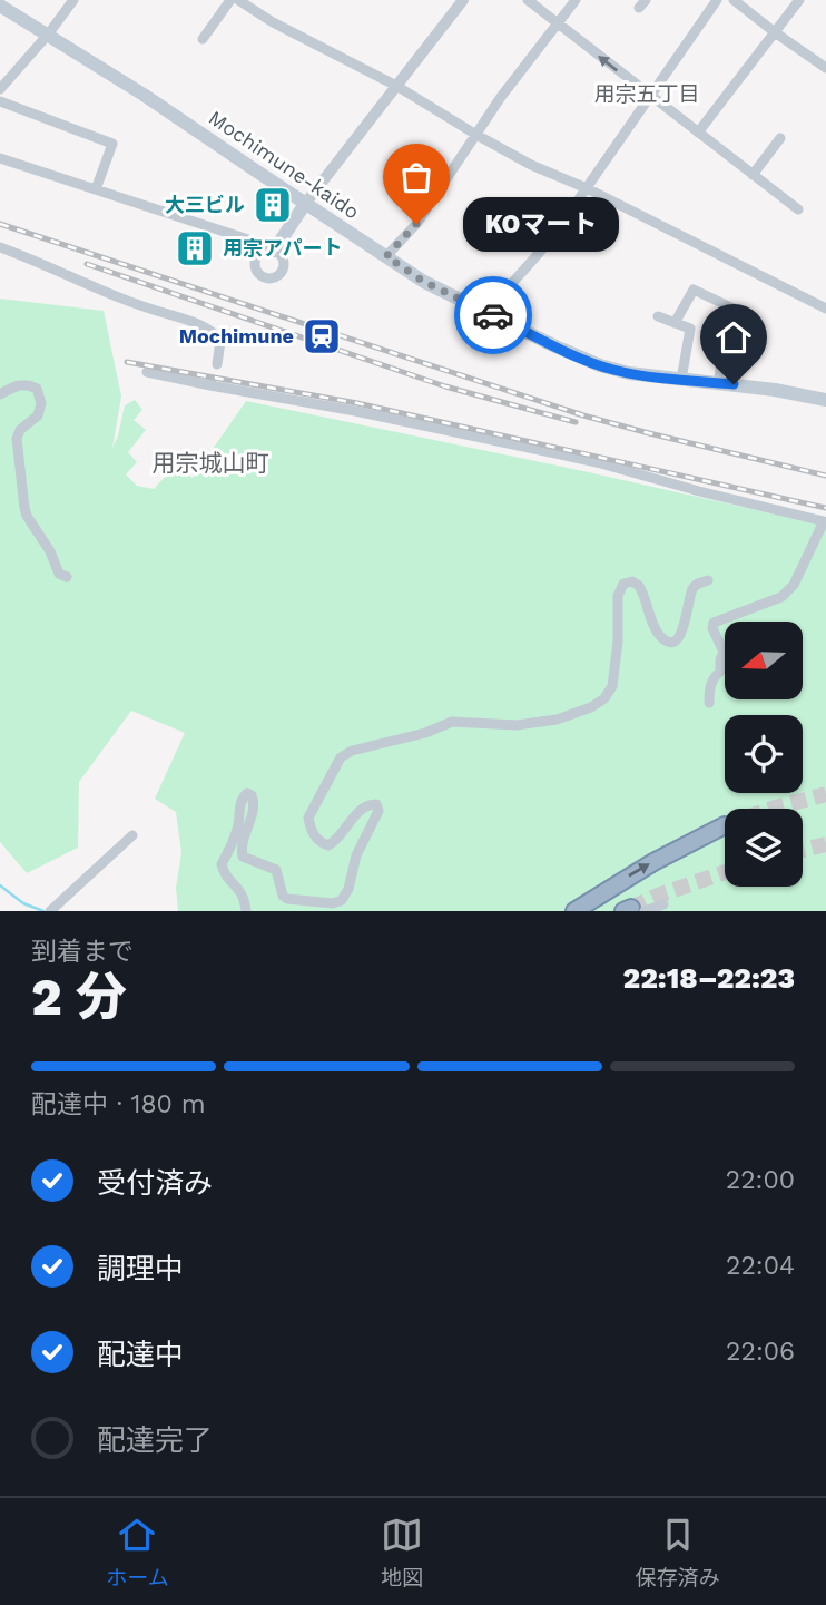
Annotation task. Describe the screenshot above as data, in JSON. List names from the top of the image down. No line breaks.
{"streets":{"main road":["Mochimune-kaido"]},"districts":["用宗五丁目","用宗城山町"],"places":{"building":["大三ビル","用宗アパート"],"other":["KOマート"],"station":["Mochimune"]},"north":"left","page":{"bubble":"KOマート","heading":["2 分","到着まで","22:18–22:23"],"bar":"配達中 · 180 m","list":[["受付済み","22:00"],["調理中","22:04"],["配達中","22:06"],"配達完了"],"tabs":["ホーム","地図","保存済み"]}}
